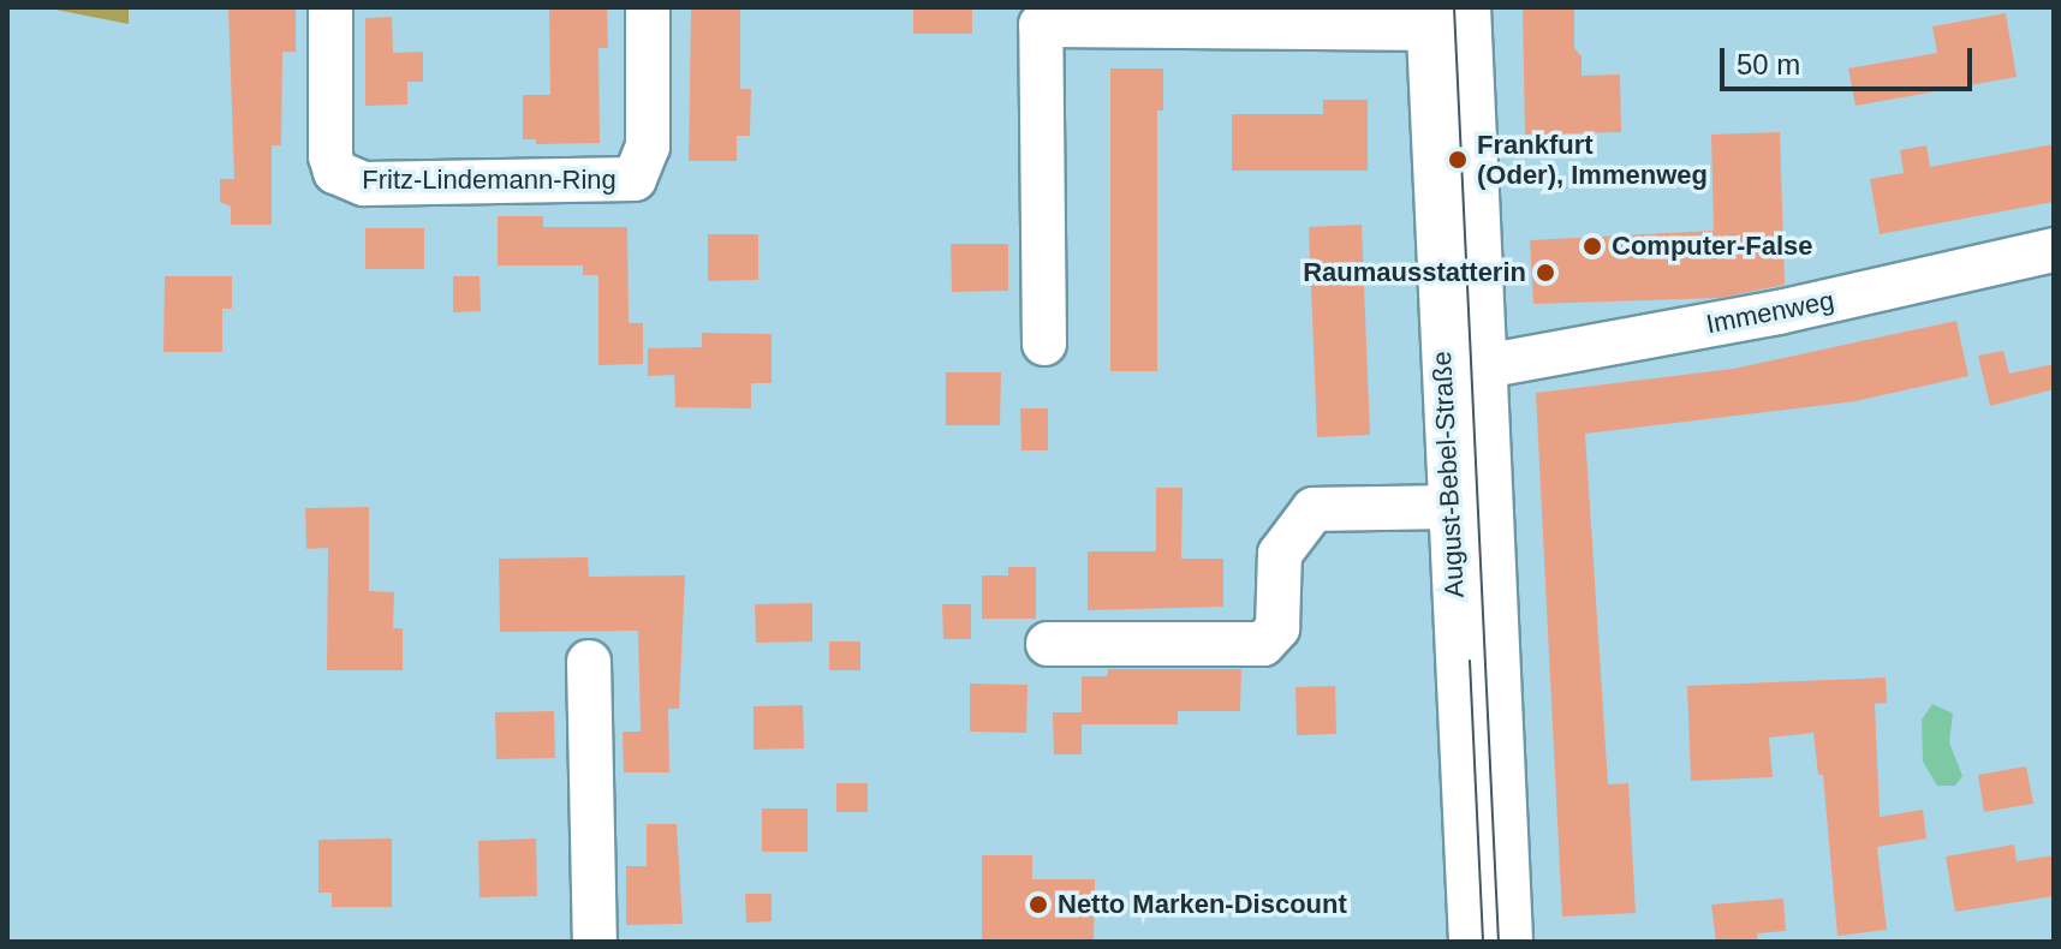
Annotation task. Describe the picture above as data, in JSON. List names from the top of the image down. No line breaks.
{"streets":{"street":["Fritz-Lindemann-Ring","Immenweg","August-Bebel-Straße"]},"crossings":[["Immenweg","August-Bebel-Straße"]],"places":["Frankfurt (Oder), Immenweg","Computer-False","Raumausstatterin","Netto Marken-Discount"],"scale_bar":"50 m"}
